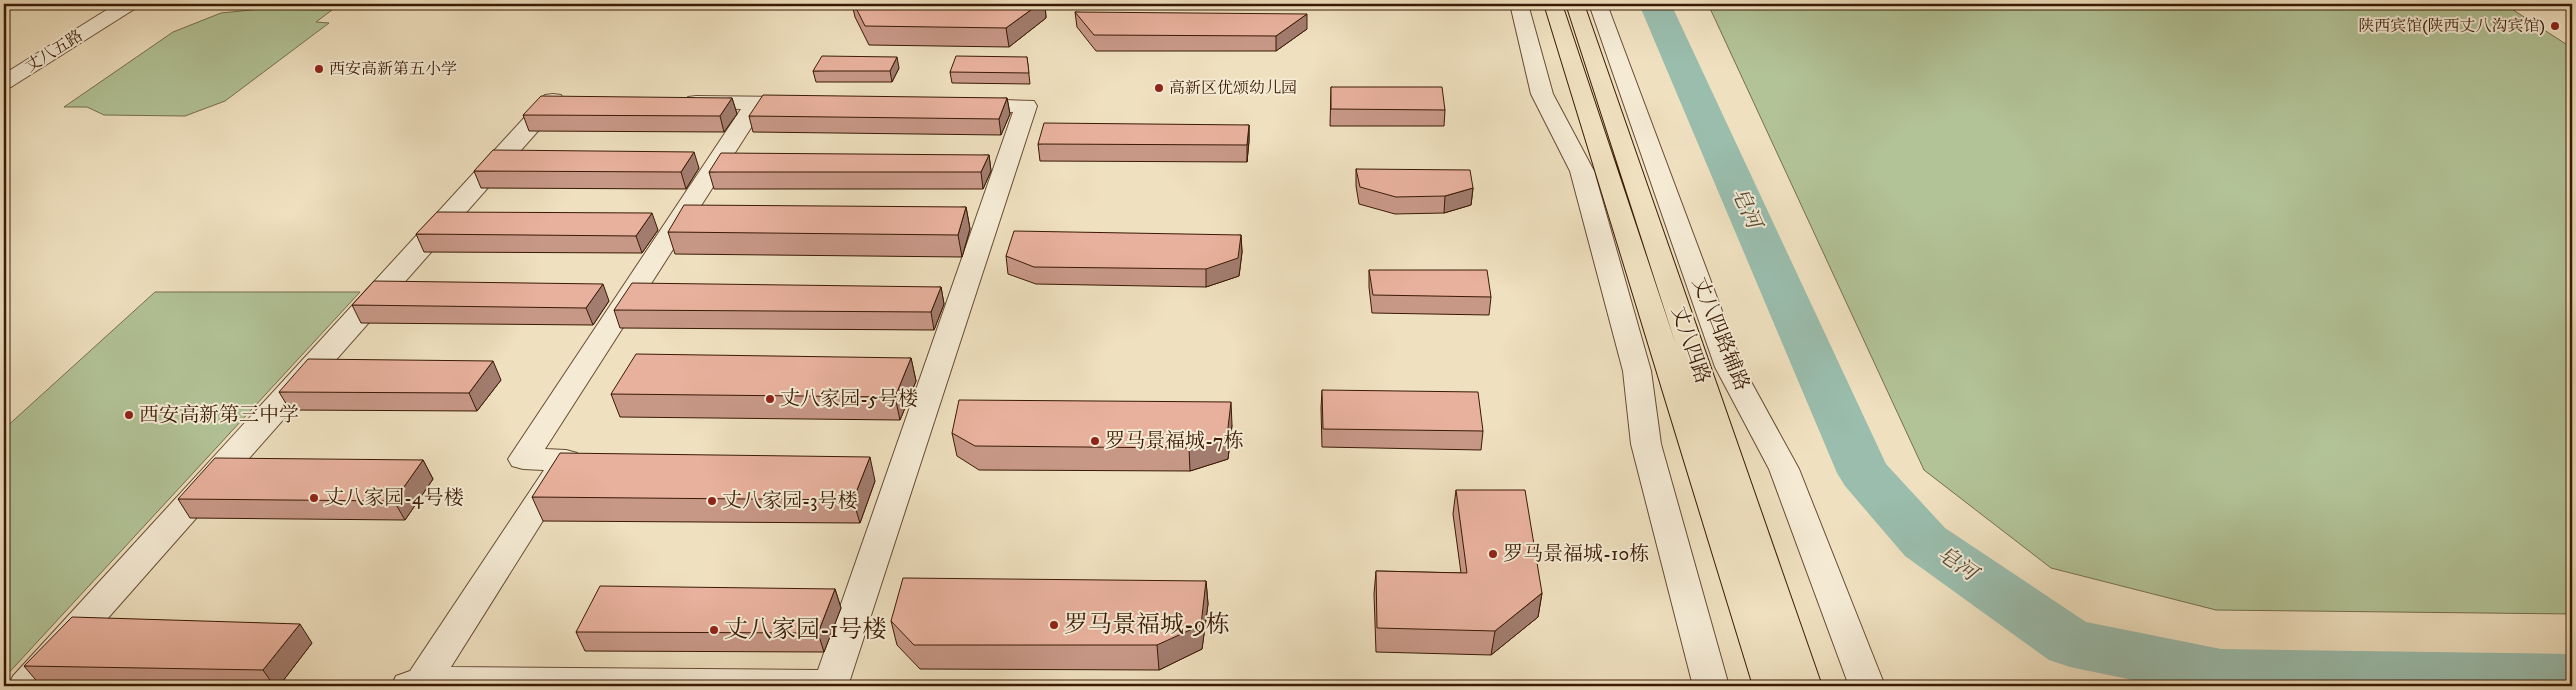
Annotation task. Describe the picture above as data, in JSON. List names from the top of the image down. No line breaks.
{"streets":{"main road":["丈八四路"],"street":["丈八五路","丈八四路辅路"]},"water":["皂河"],"places":["陕西宾馆(陕西丈八沟宾馆)","西安高新第五小学","高新区优颂幼儿园","丈八家园-5号楼","西安高新第三中学","罗马景福城-7栋","丈八家园-4号楼","丈八家园-3号楼","罗马景福城-10栋","罗马景福城-9栋","丈八家园-1号楼"]}
